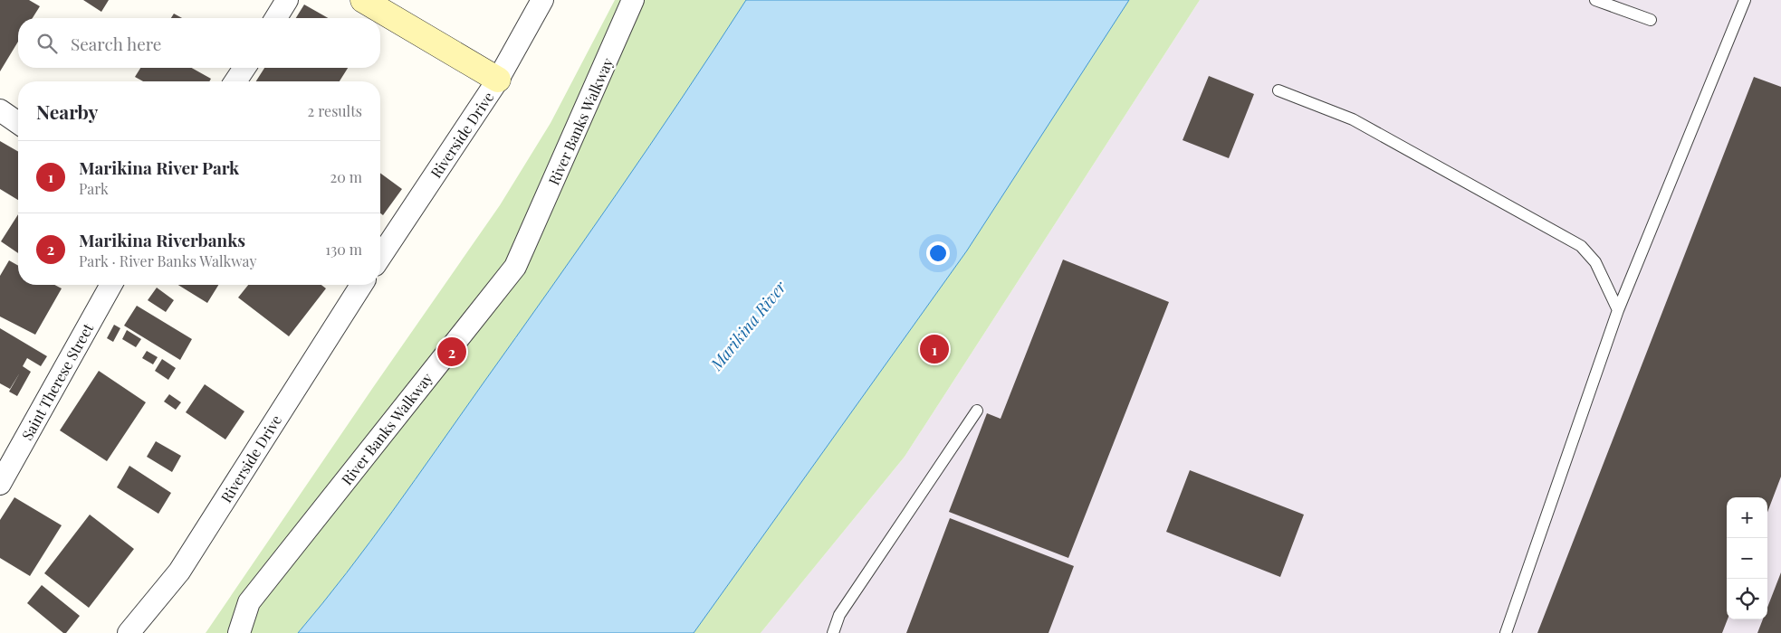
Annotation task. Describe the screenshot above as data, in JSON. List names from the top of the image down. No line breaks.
{"streets":{"street":["River Banks Walkway","Riverside Drive","Saint Therese Street"]},"water":["Marikina River"],"page":{"search":"Search here","heading":["Nearby","2 results"],"list":[{"mark":"1","name":"Marikina River Park","note":"Park","value":"20 m"},{"mark":"2","name":"Marikina Riverbanks","note":"Park · River Banks Walkway","value":"130 m"}],"pins":["1","2"],"map_buttons":["+","−"]}}
